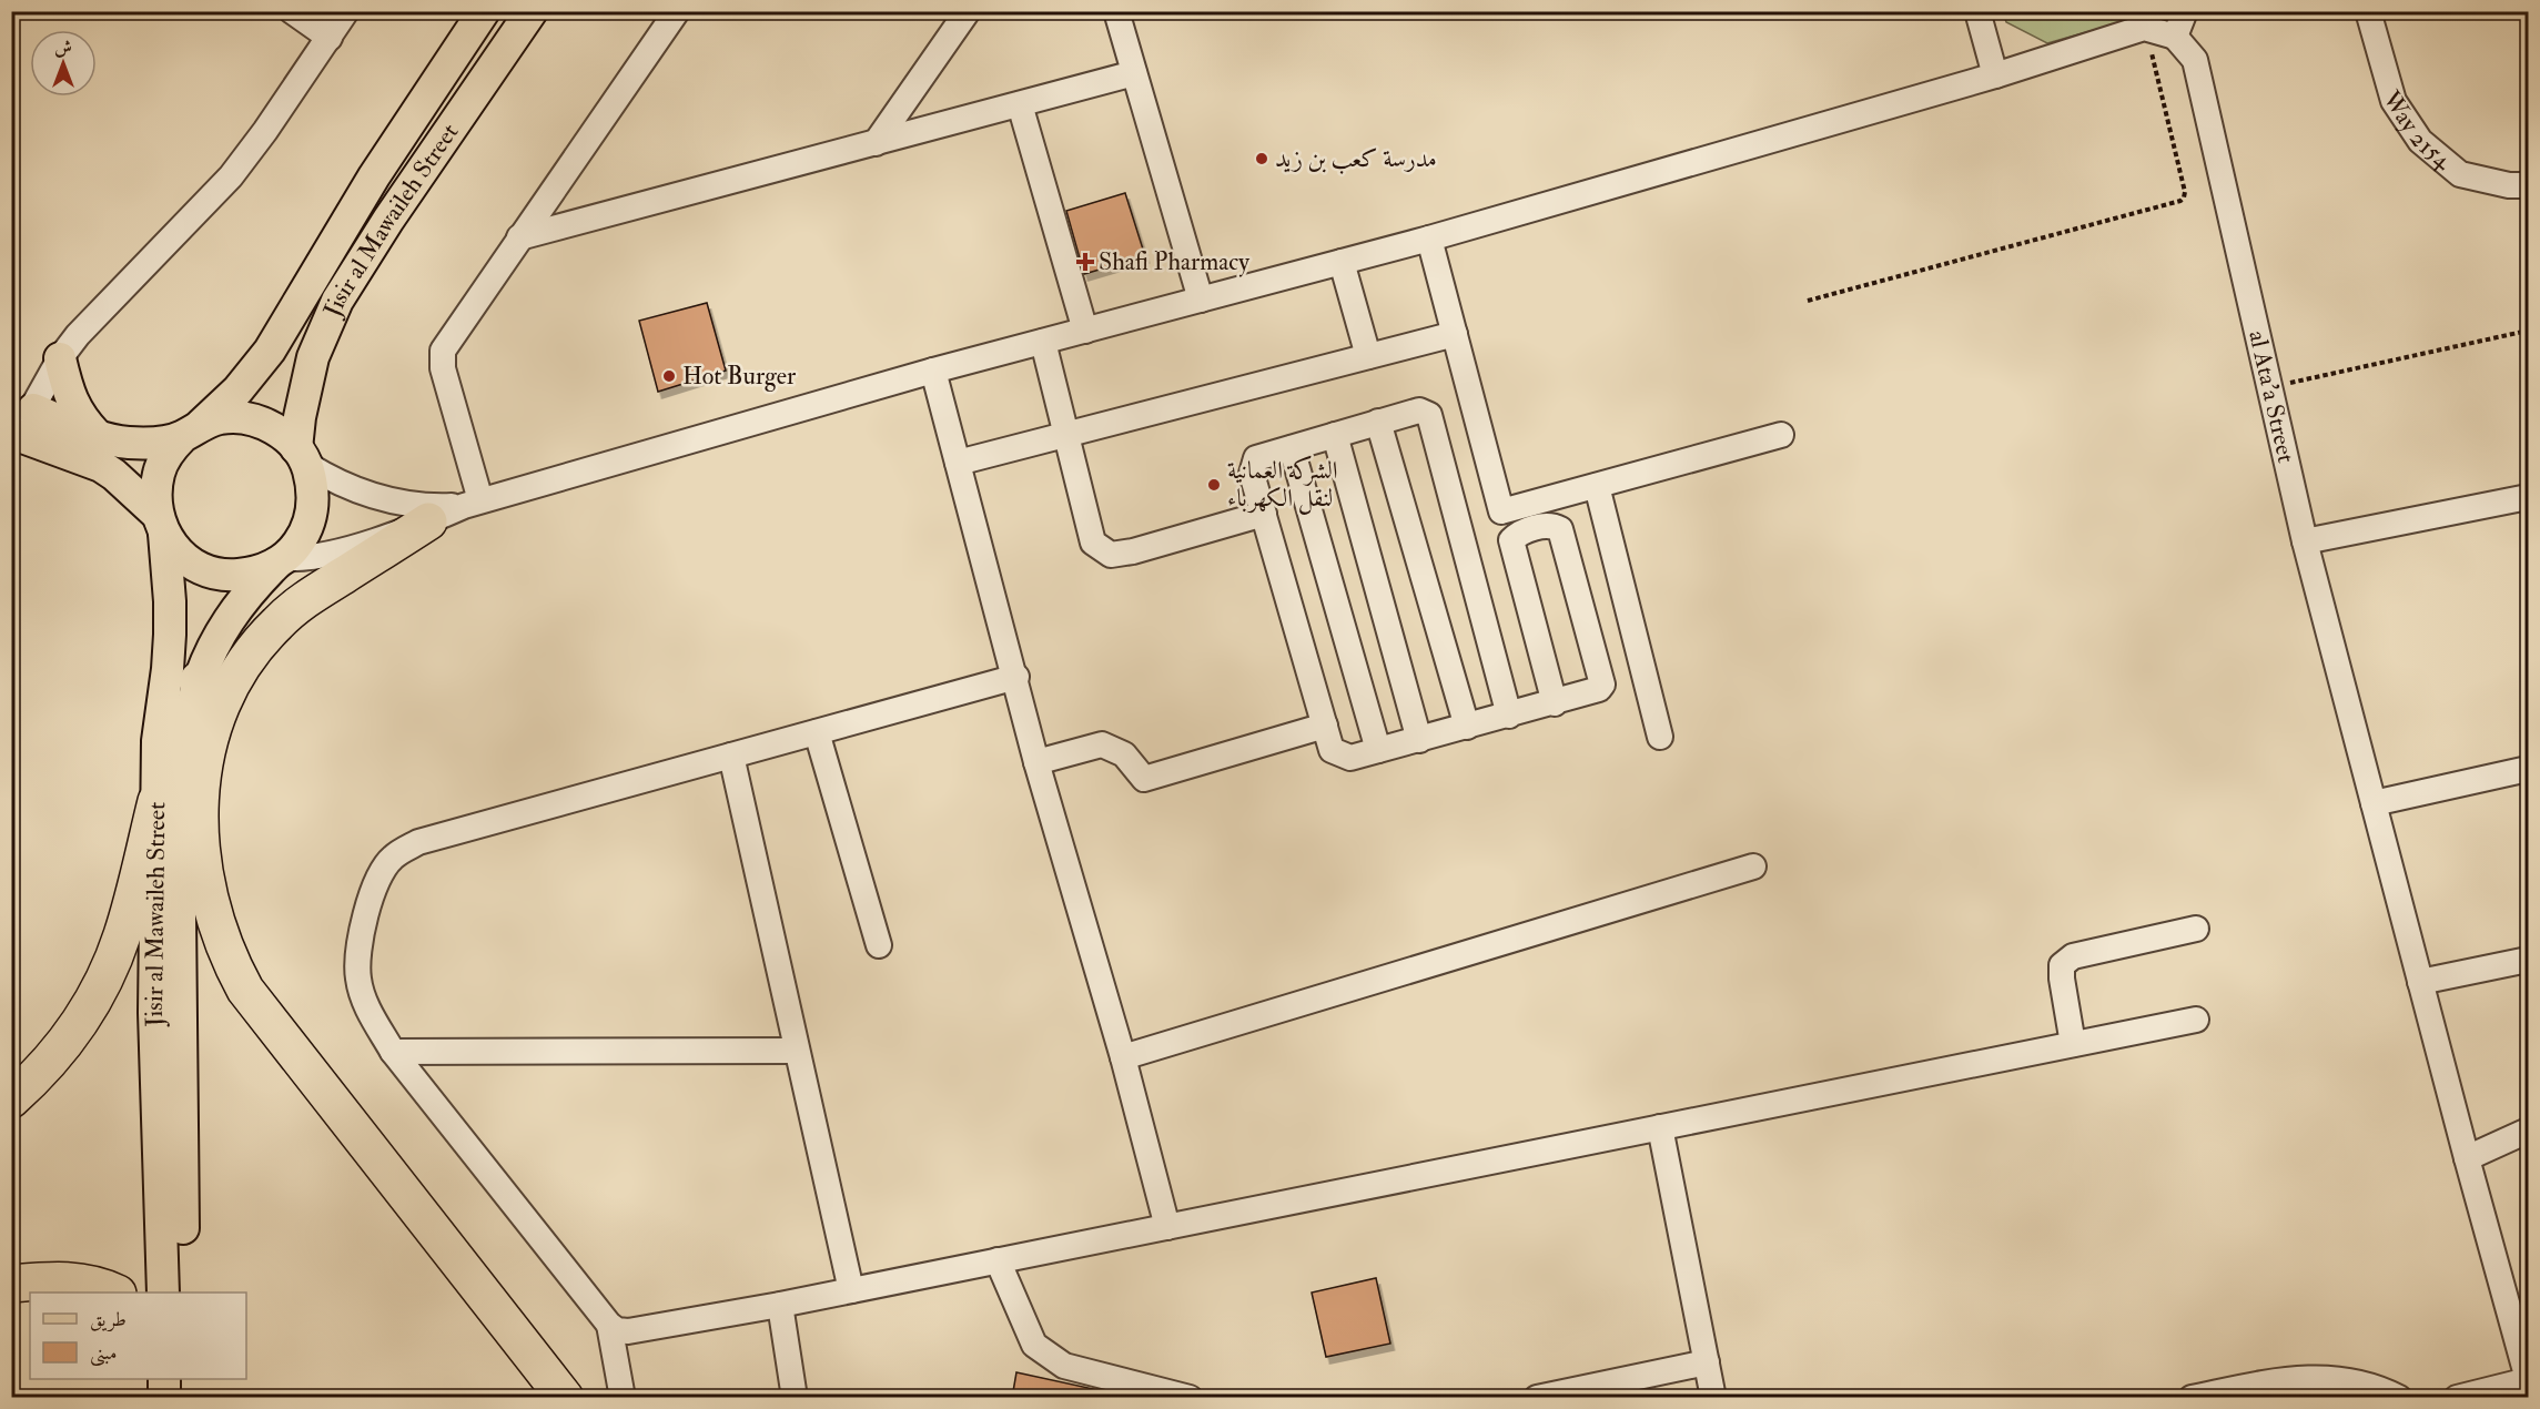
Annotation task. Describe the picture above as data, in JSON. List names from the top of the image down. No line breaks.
{"streets":{"main road":["Jisir al Mawaileh Street"],"street":["Way 2154","al Ata'a Street"]},"places":{"other":["مدرسة كعب بن زيد","Hot Burger","الشرکة العمانیة لنقل الکهرباء"],"health":["Shafi Pharmacy"]},"legend":["طريق","مبنى"],"north":"top"}
